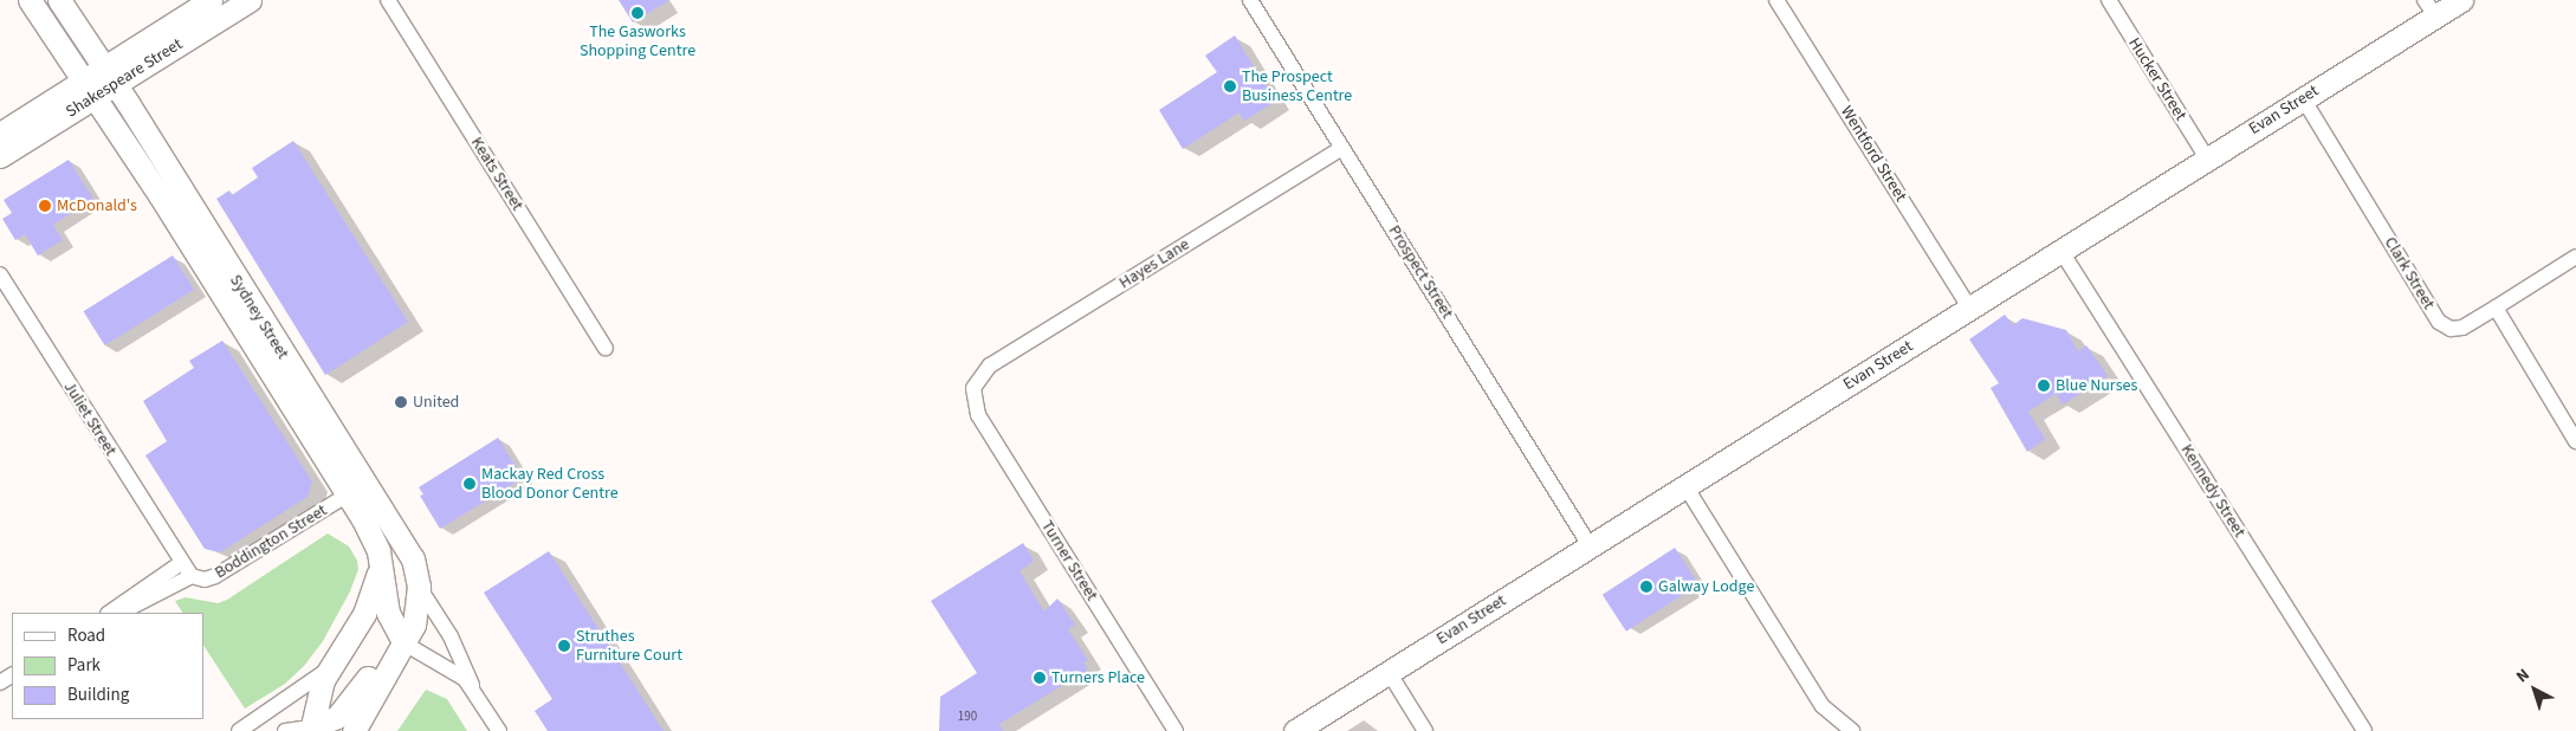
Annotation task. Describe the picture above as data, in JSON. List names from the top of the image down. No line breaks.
{"streets":{"street":["Shakespeare Street","Hucker Street","Evan Street","Wentford Street","Keats Street","Hayes Lane","Prospect Street","Clark Street","Sydney Street","Juliet Street","Kennedy Street","Boddington Street","Turner Street"]},"crossings":[["Shakespeare Street","Sydney Street"],["Hucker Street","Evan Street"],["Evan Street","Wentford Street"],["Evan Street","Prospect Street"],["Evan Street","Clark Street"],["Evan Street","Kennedy Street"],["Hayes Lane","Prospect Street"],["Hayes Lane","Turner Street"],["Sydney Street","Boddington Street"],["Juliet Street","Boddington Street"]],"places":["The Gasworks Shopping Centre","The Prospect Business Centre","McDonald's","Blue Nurses","United","Mackay Red Cross Blood Donor Centre","Galway Lodge","Struthes Furniture Court","Turners Place"],"house_numbers":["190"],"legend":["Road","Park","Building"],"north":"top left"}
